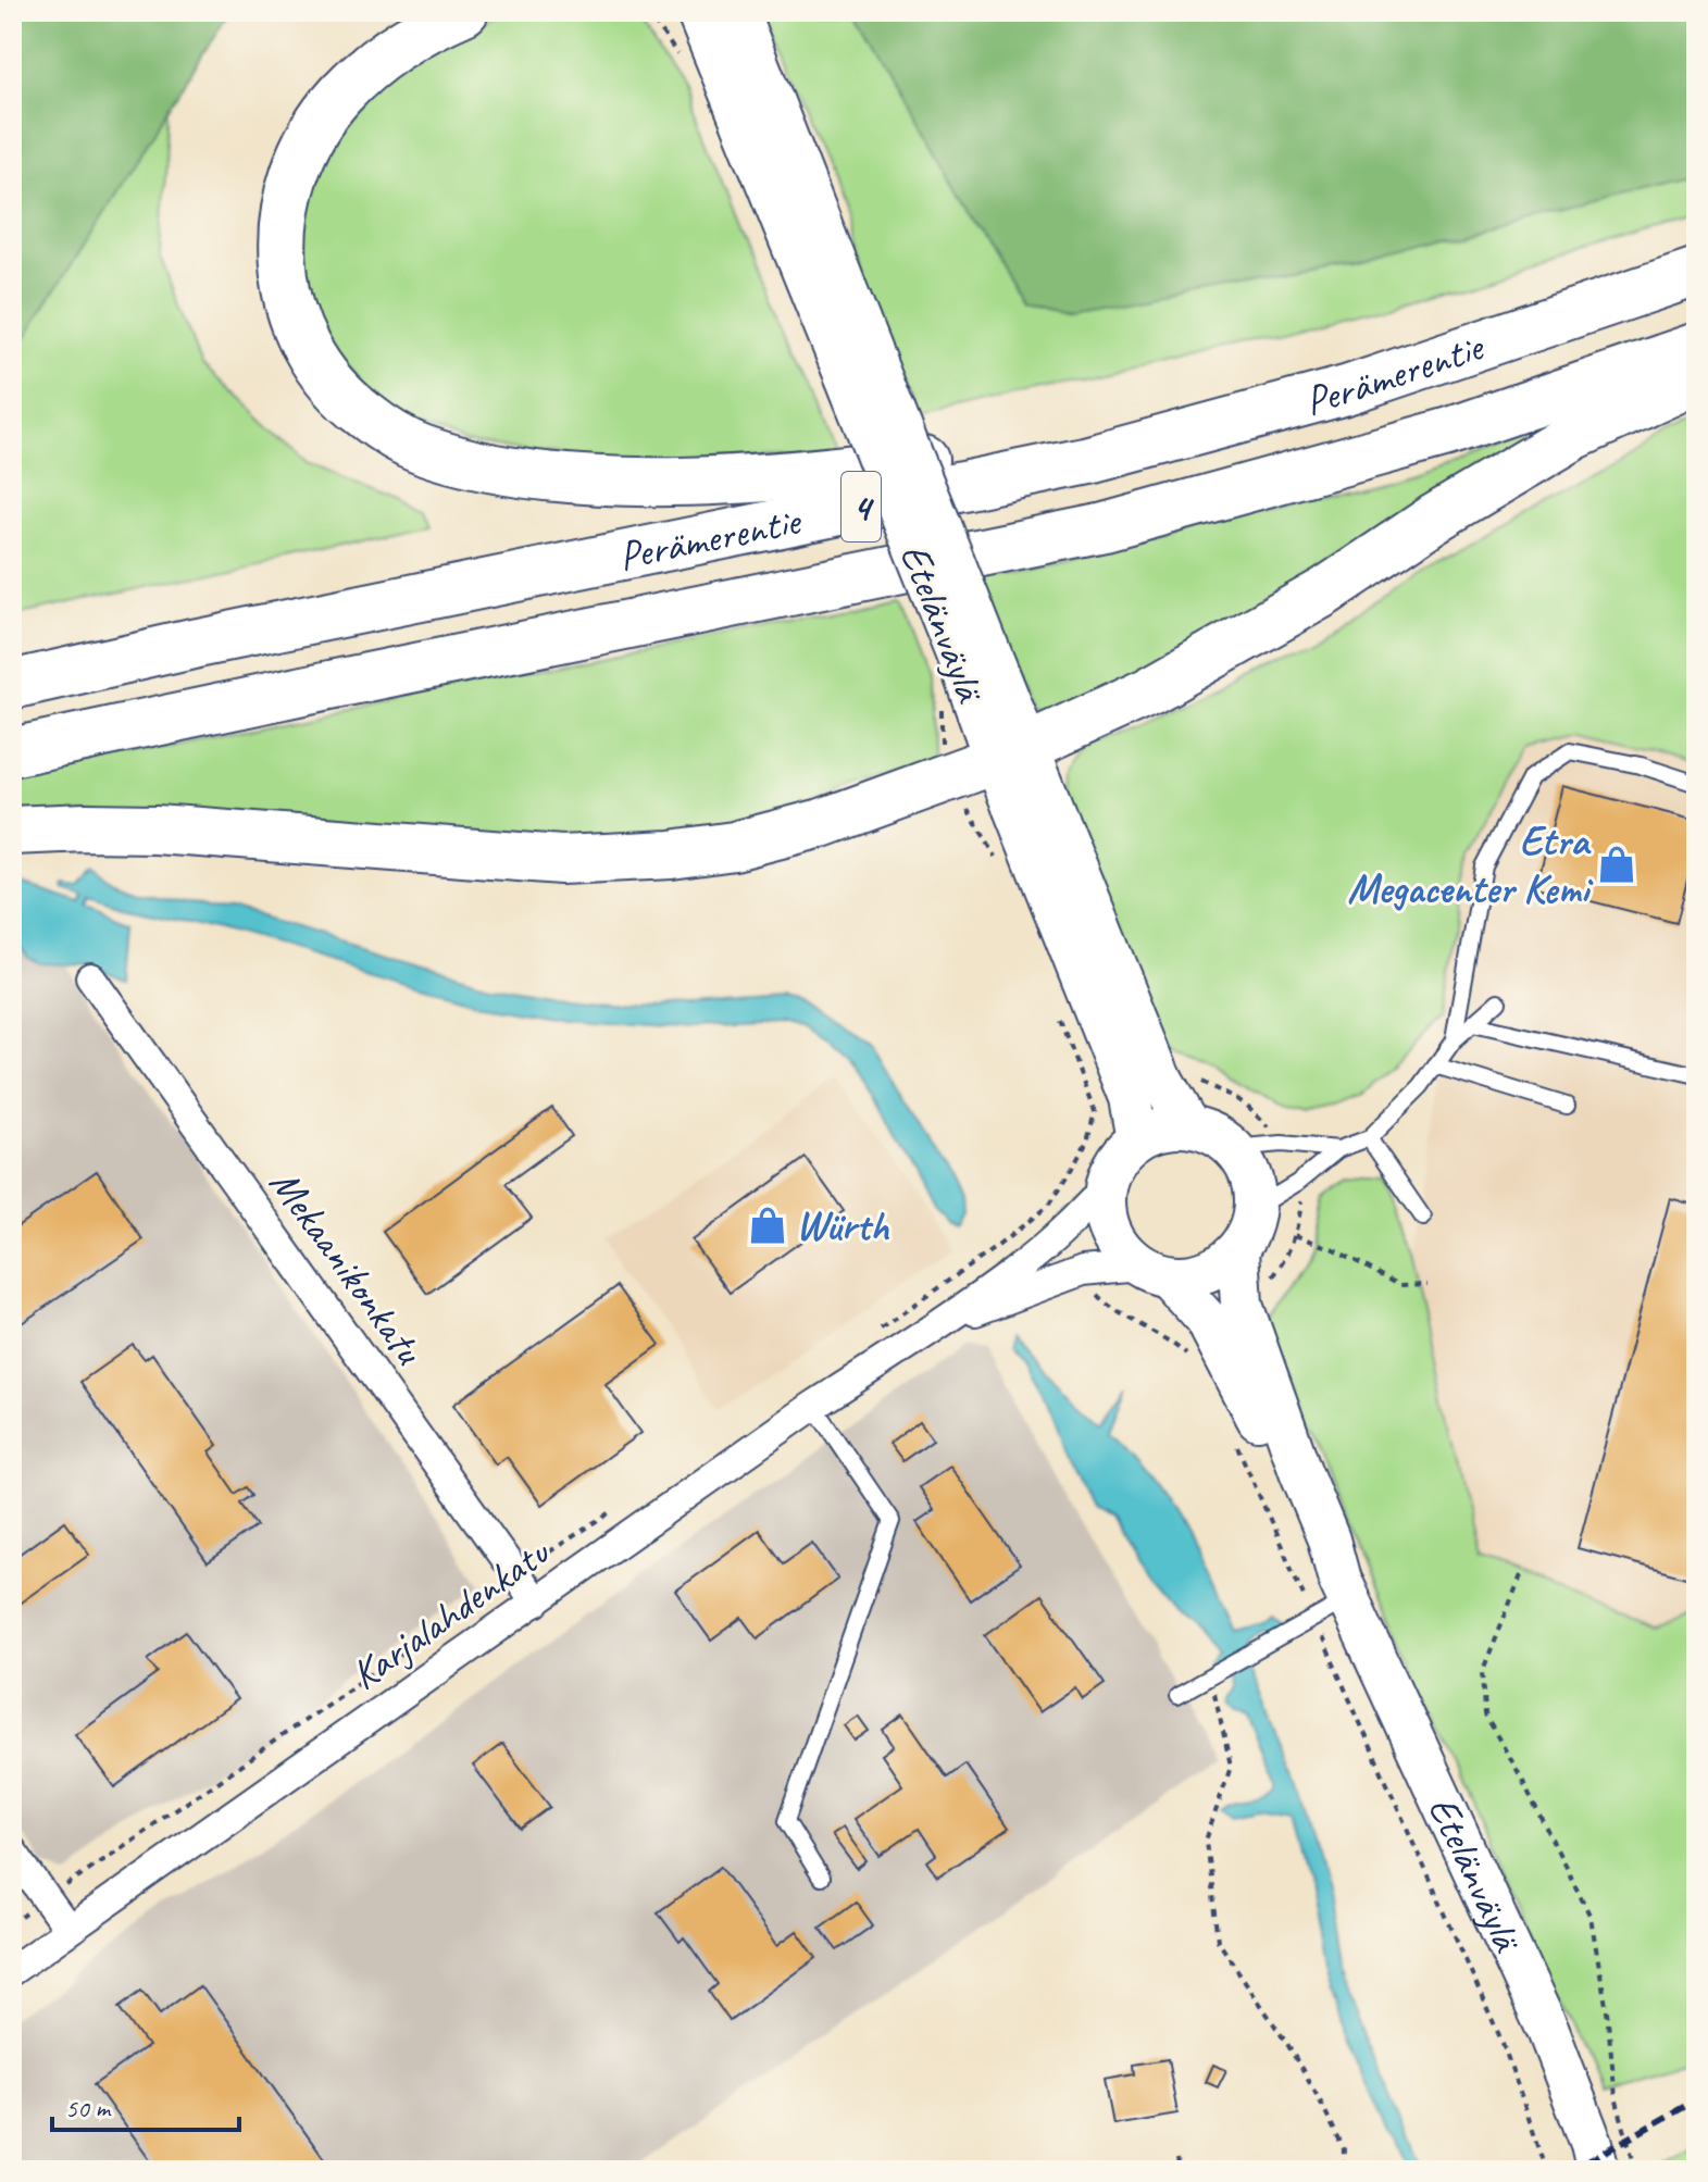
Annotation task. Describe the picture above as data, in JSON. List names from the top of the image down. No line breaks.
{"streets":{"highway":["Perämerentie","4"],"main road":["Etelänväylä"],"street":["Mekaanikonkatu","Karjalahdenkatu"]},"crossings":[["Etelänväylä","Karjalahdenkatu"],["Mekaanikonkatu","Karjalahdenkatu"]],"places":{"shop":["Etra Megacenter Kemi","Würth"]},"scale_bar":"50 m"}
